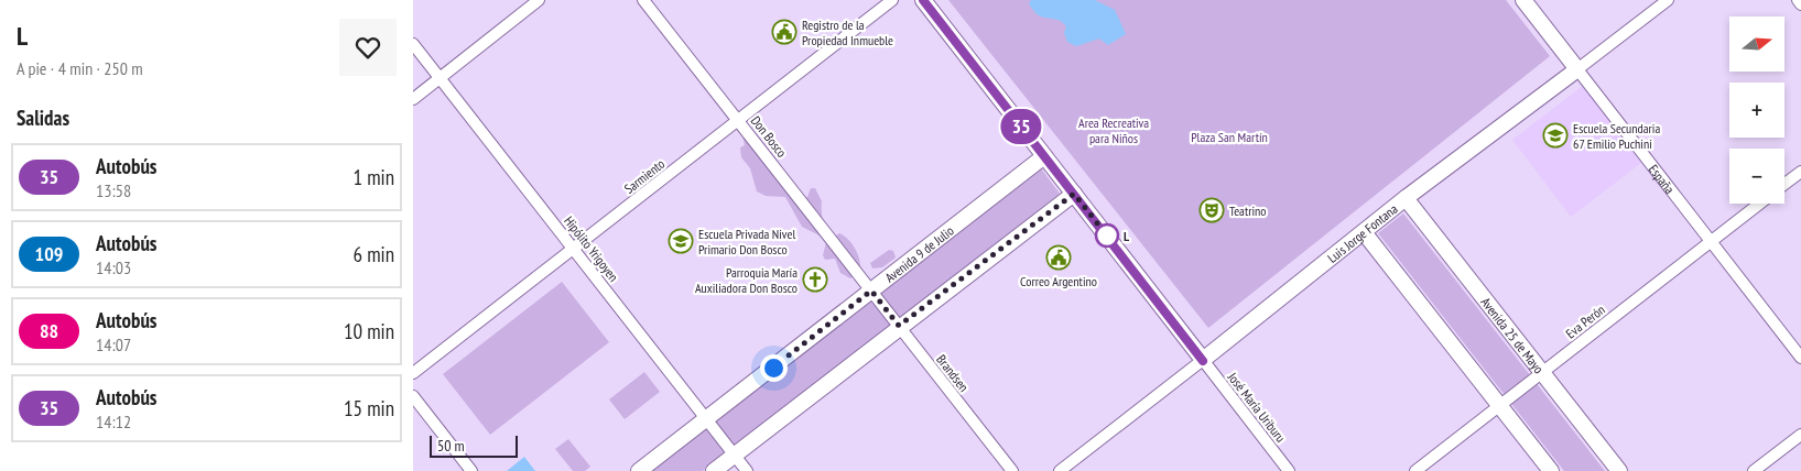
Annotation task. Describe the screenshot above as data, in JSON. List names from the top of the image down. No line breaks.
{"streets":{"main road":["España","Luis Jorge Fontana","Avenida 9 de Julio","Avenida 25 de Mayo"],"street":["Don Bosco","Sarmiento","Hipólito Yrigoyen","Eva Perón","Brandsen","José María Uriburu"]},"crossings":[["Don Bosco","Sarmiento"],["Don Bosco","Avenida 9 de Julio"],["Don Bosco","Brandsen"],["Sarmiento","Hipólito Yrigoyen"],["España","Luis Jorge Fontana"],["España","Eva Perón"],["Luis Jorge Fontana","Avenida 25 de Mayo"],["Luis Jorge Fontana","José María Uriburu"],["Hipólito Yrigoyen","Avenida 9 de Julio"],["Avenida 9 de Julio","Brandsen"],["Eva Perón","Avenida 25 de Mayo"]],"parks":["Area Recreativa para Niños","Plaza San Martín"],"places":{"public building":["Registro de la Propiedad Inmueble","Correo Argentino"],"school or university":["Escuela Secundaria 67 Emilio Puchini","Escuela Privada Nivel Primario Don Bosco"],"theatre":["Teatrino"],"other":["L"],"church":["Parroquia María Auxiliadora Don Bosco"]},"lines":["bus line 35"],"scale_bar":"50 m","north":"right","page":{"heading":[["L","A pie · 4 min · 250 m"],"Salidas"],"on_map":"35","map_buttons":["+","−"],"list":[{"mark":"35","name":"Autobús","note":"13:58","value":"1 min"},{"mark":"109","name":"Autobús","note":"14:03","value":"6 min"},{"mark":"88","name":"Autobús","note":"14:07","value":"10 min"},{"mark":"35","name":"Autobús","note":"14:12","value":"15 min"}],"scale":"50 m"}}
